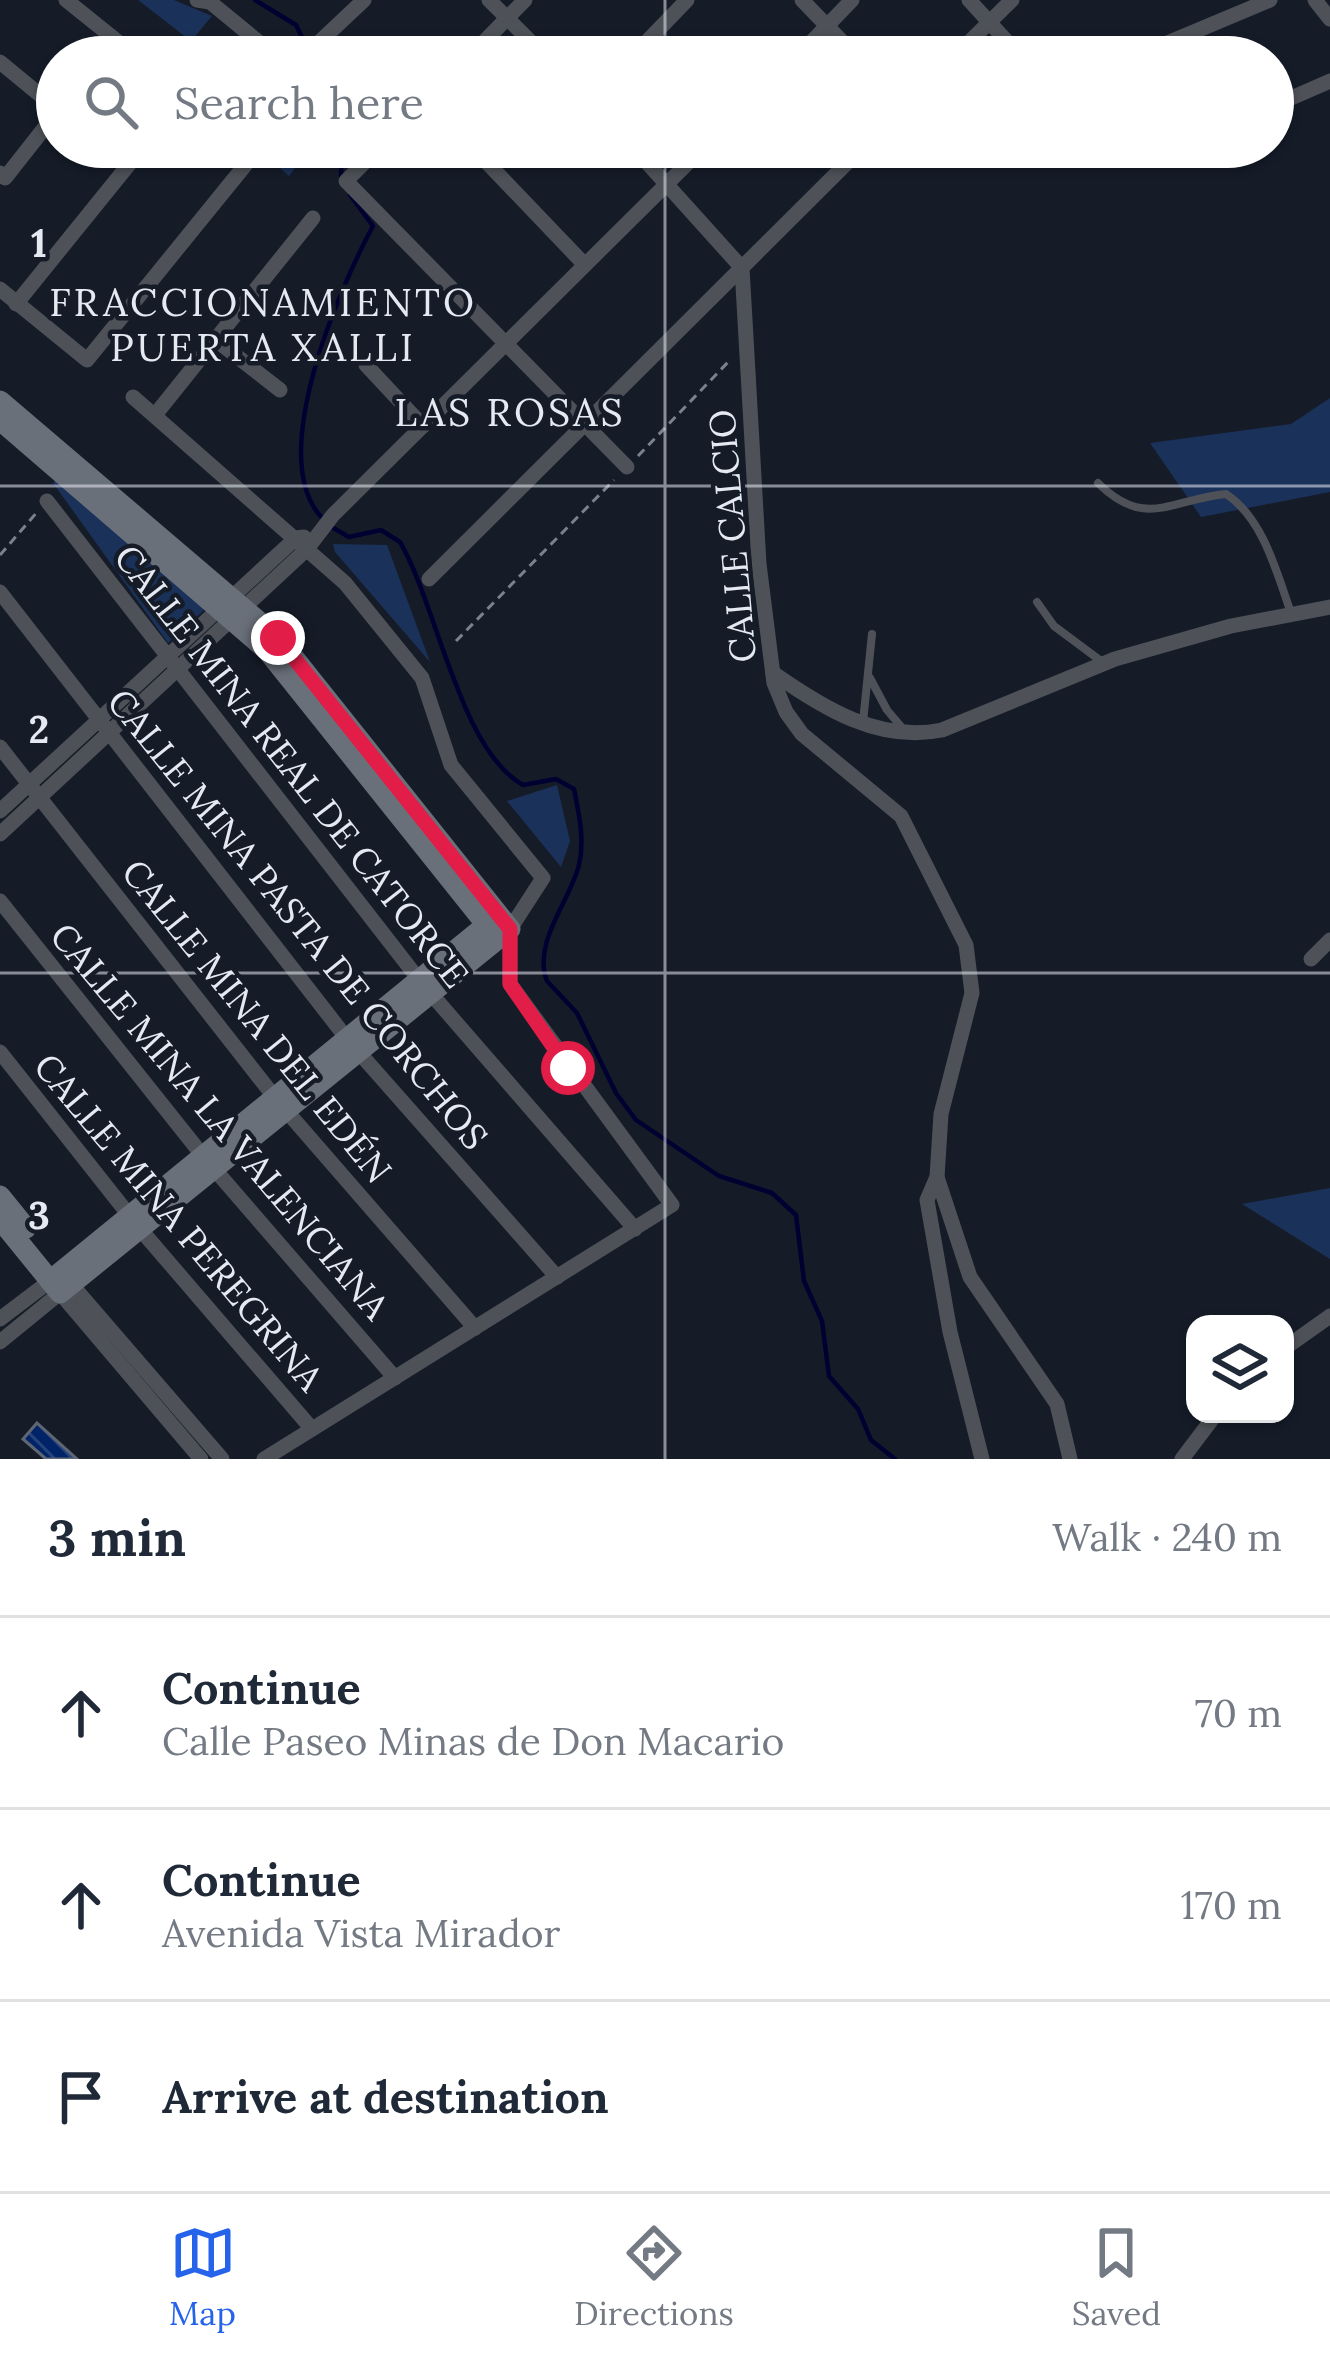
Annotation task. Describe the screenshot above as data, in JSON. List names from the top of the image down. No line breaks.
{"streets":{"street":["CALLE CALCIO","CALLE MINA REAL DE CATORCE","CALLE MINA PASTA DE CORCHOS","CALLE MINA DEL EDÉN","CALLE MINA LA VALENCIANA","CALLE MINA PEREGRINA"]},"districts":["FRACCIONAMIENTO PUERTA XALLI","LAS ROSAS"],"page":{"search":"Search here","heading":["3 min","Walk · 240 m"],"list":[["Continue","Calle Paseo Minas de Don Macario","70 m"],["Continue","Avenida Vista Mirador","170 m"],"Arrive at destination"],"nav":["Map","Directions","Saved"]},"grid":{"rows":["1","2","3"]}}
